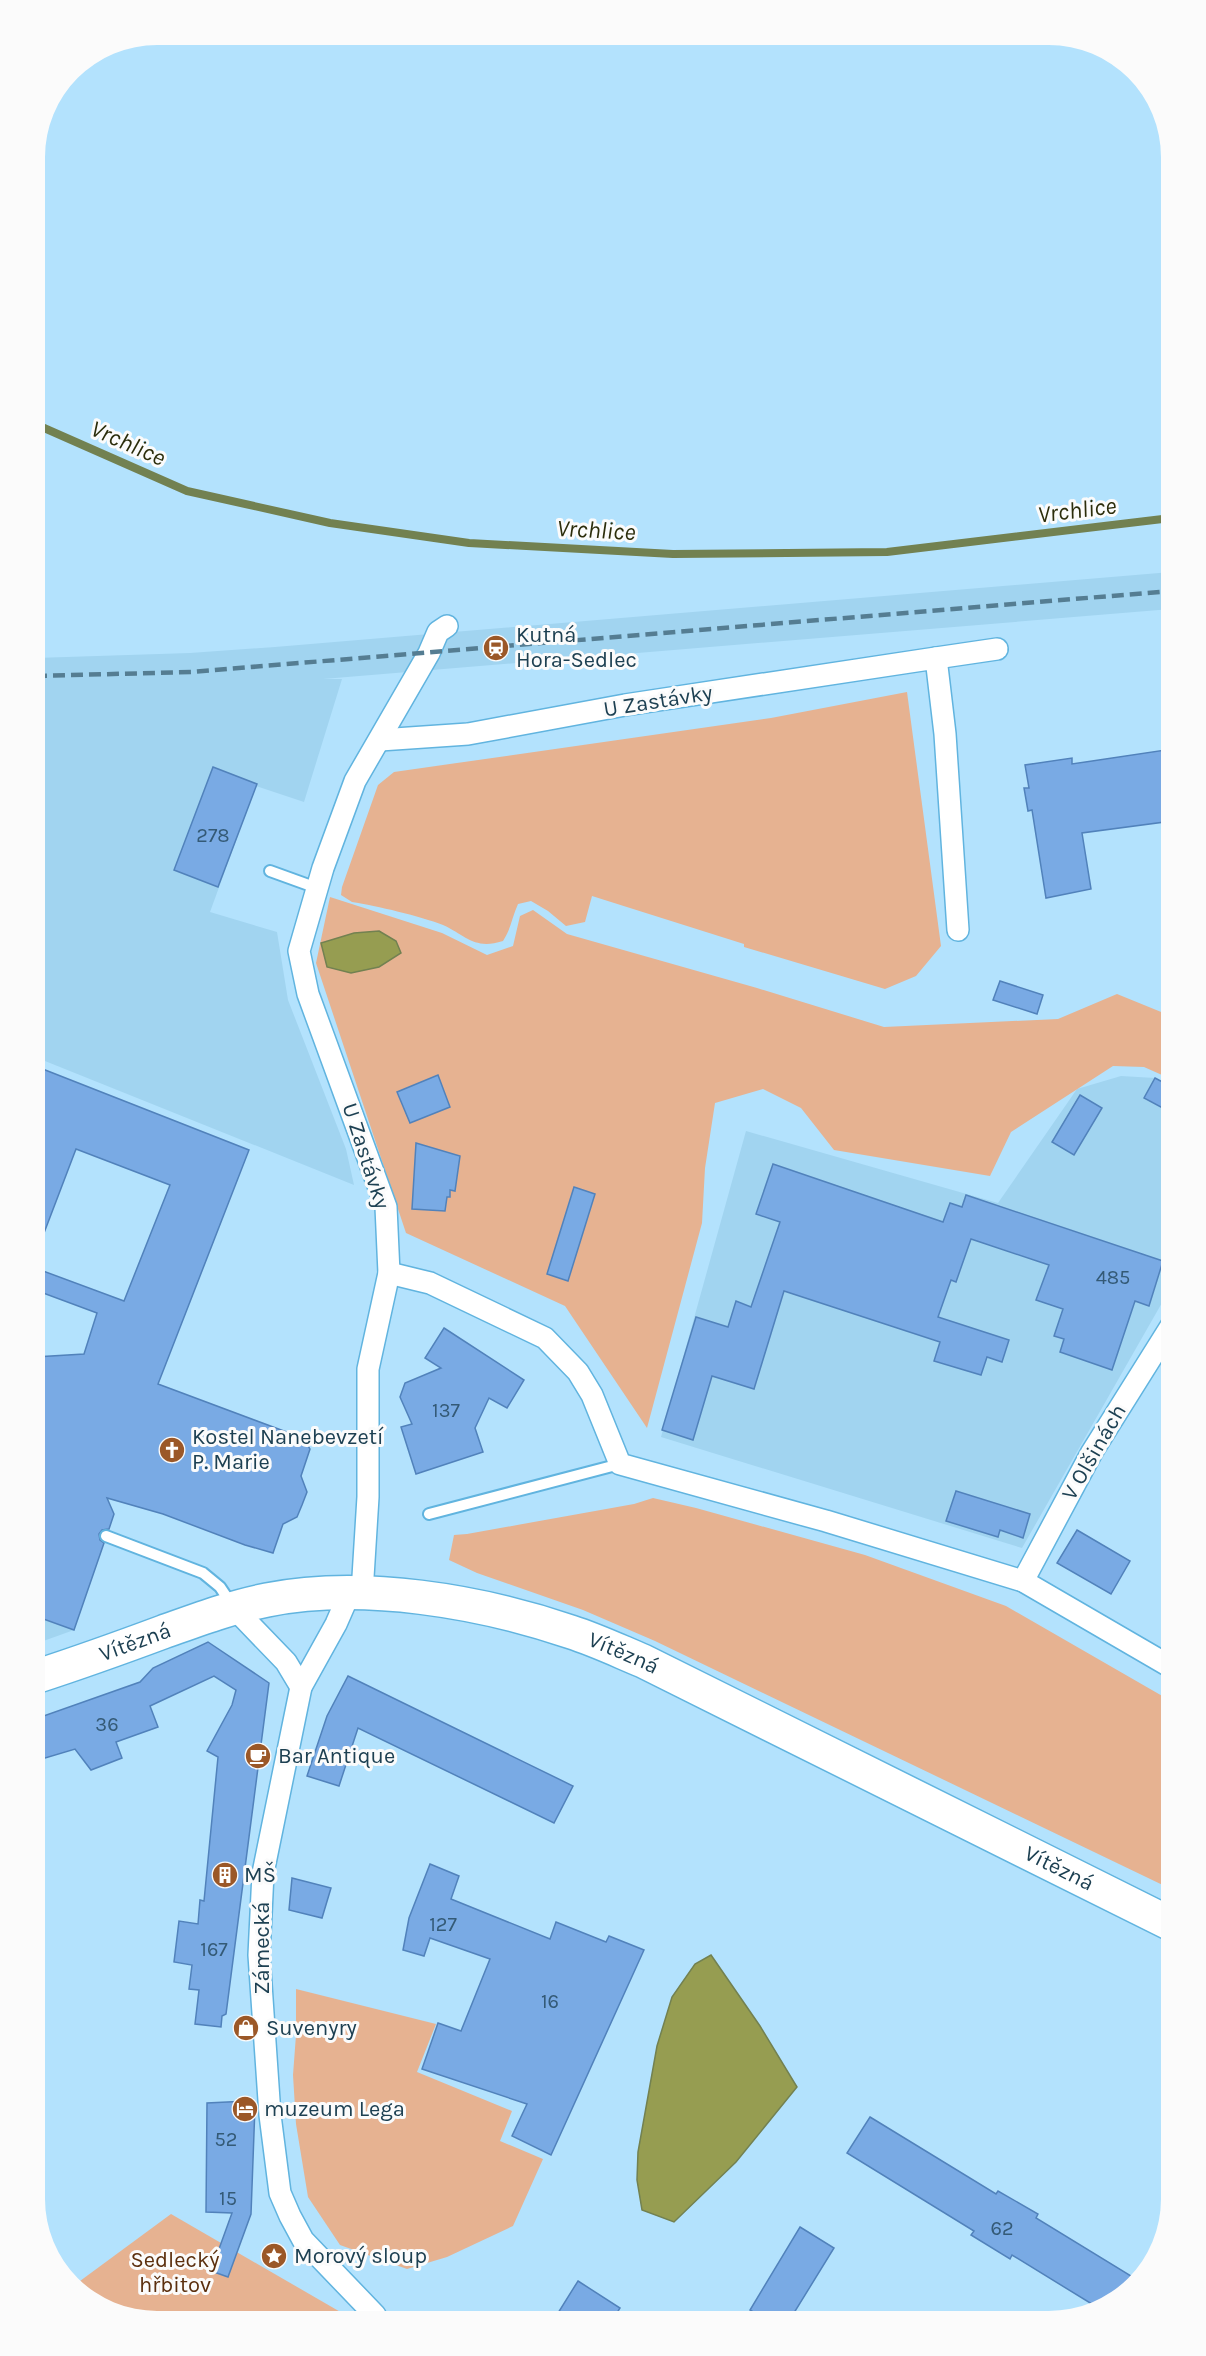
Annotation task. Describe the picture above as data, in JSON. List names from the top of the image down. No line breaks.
{"streets":{"main road":["Vítězná"],"street":["U Zastávky","V Olšinách","Zámecká"]},"crossings":[["U Zastávky","Vítězná"],["U Zastávky","Zámecká"],["Vítězná","Zámecká"]],"water":["Vrchlice"],"parks":["Sedlecký hřbitov"],"places":{"station":["Kutná Hora-Sedlec"],"church":["Kostel Nanebevzetí P. Marie"],"cafe":["Bar Antique"],"building":["MŠ"],"shop":["Suvenyry"],"hotel":["muzeum Lega"],"place":["Morový sloup"]},"house_numbers":["278","485","137","36","127","167","16","52","15","62"]}
